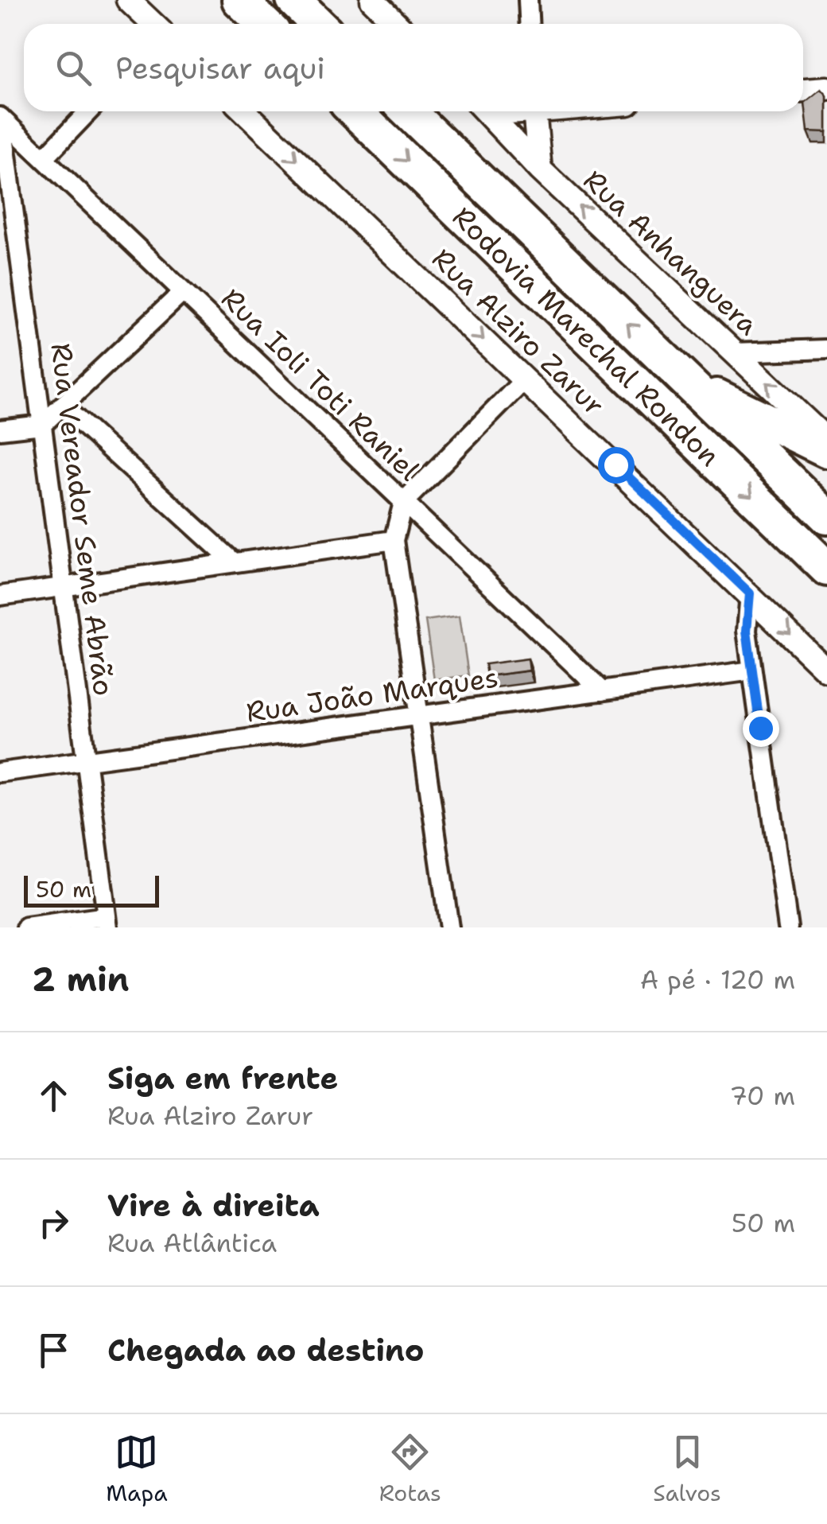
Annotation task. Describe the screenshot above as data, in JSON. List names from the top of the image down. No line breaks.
{"streets":{"highway":["Rodovia Marechal Rondon"],"street":["Rua Anhanguera","Rua Alziro Zarur","Rua Ioli Toti Raniel","Rua Vereador Seme Abrão","Rua João Marques"]},"crossings":[["Rua Ioli Toti Raniel","Rua Vereador Seme Abrão"],["Rua Ioli Toti Raniel","Rua João Marques"],["Rua Vereador Seme Abrão","Rua João Marques"]],"one_way":["Rua Anhanguera","Rua Alziro Zarur"],"scale_bar":"50 m","page":{"search":"Pesquisar aqui","scale":"50 m","heading":["2 min","A pé · 120 m"],"list":[["Siga em frente","Rua Alziro Zarur","70 m"],["Vire à direita","Rua Atlântica","50 m"],"Chegada ao destino"],"nav":["Mapa","Rotas","Salvos"]}}
